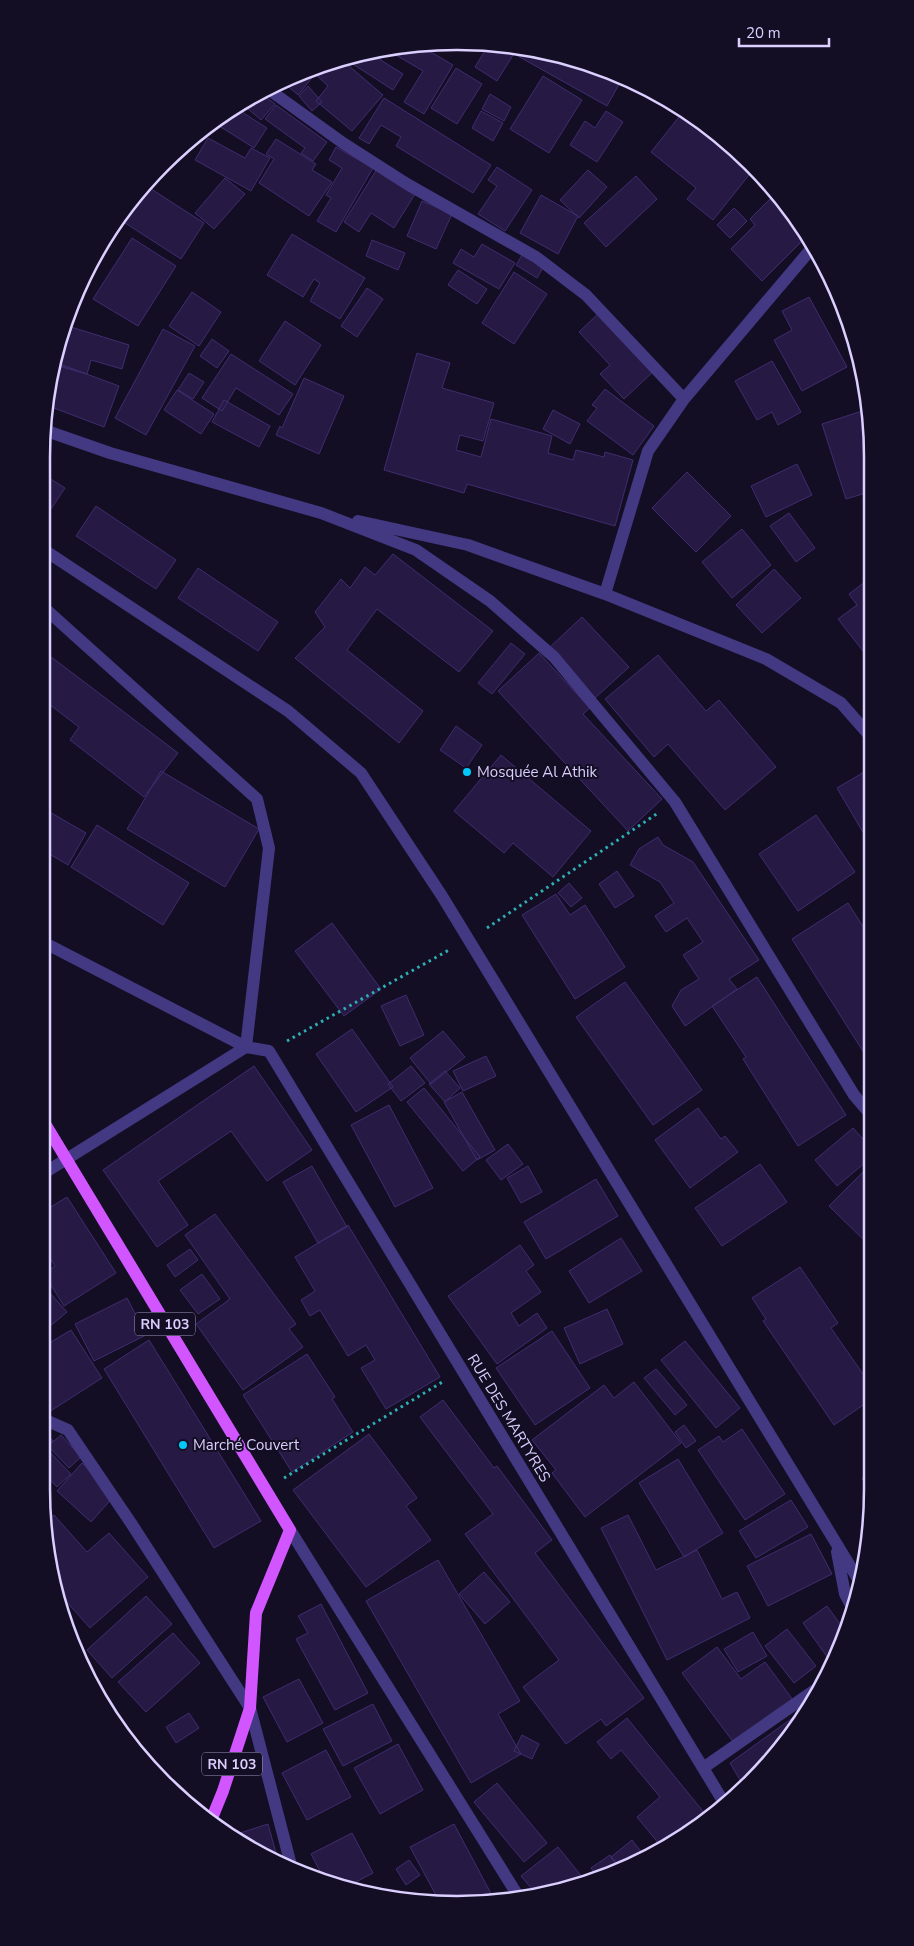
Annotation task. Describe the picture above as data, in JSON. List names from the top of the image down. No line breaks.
{"streets":{"main road":["RN 103"],"street":["RUE DES MARTYRES"]},"places":["Mosquée Al Athik","Marché Couvert"],"scale_bar":"20 m"}
